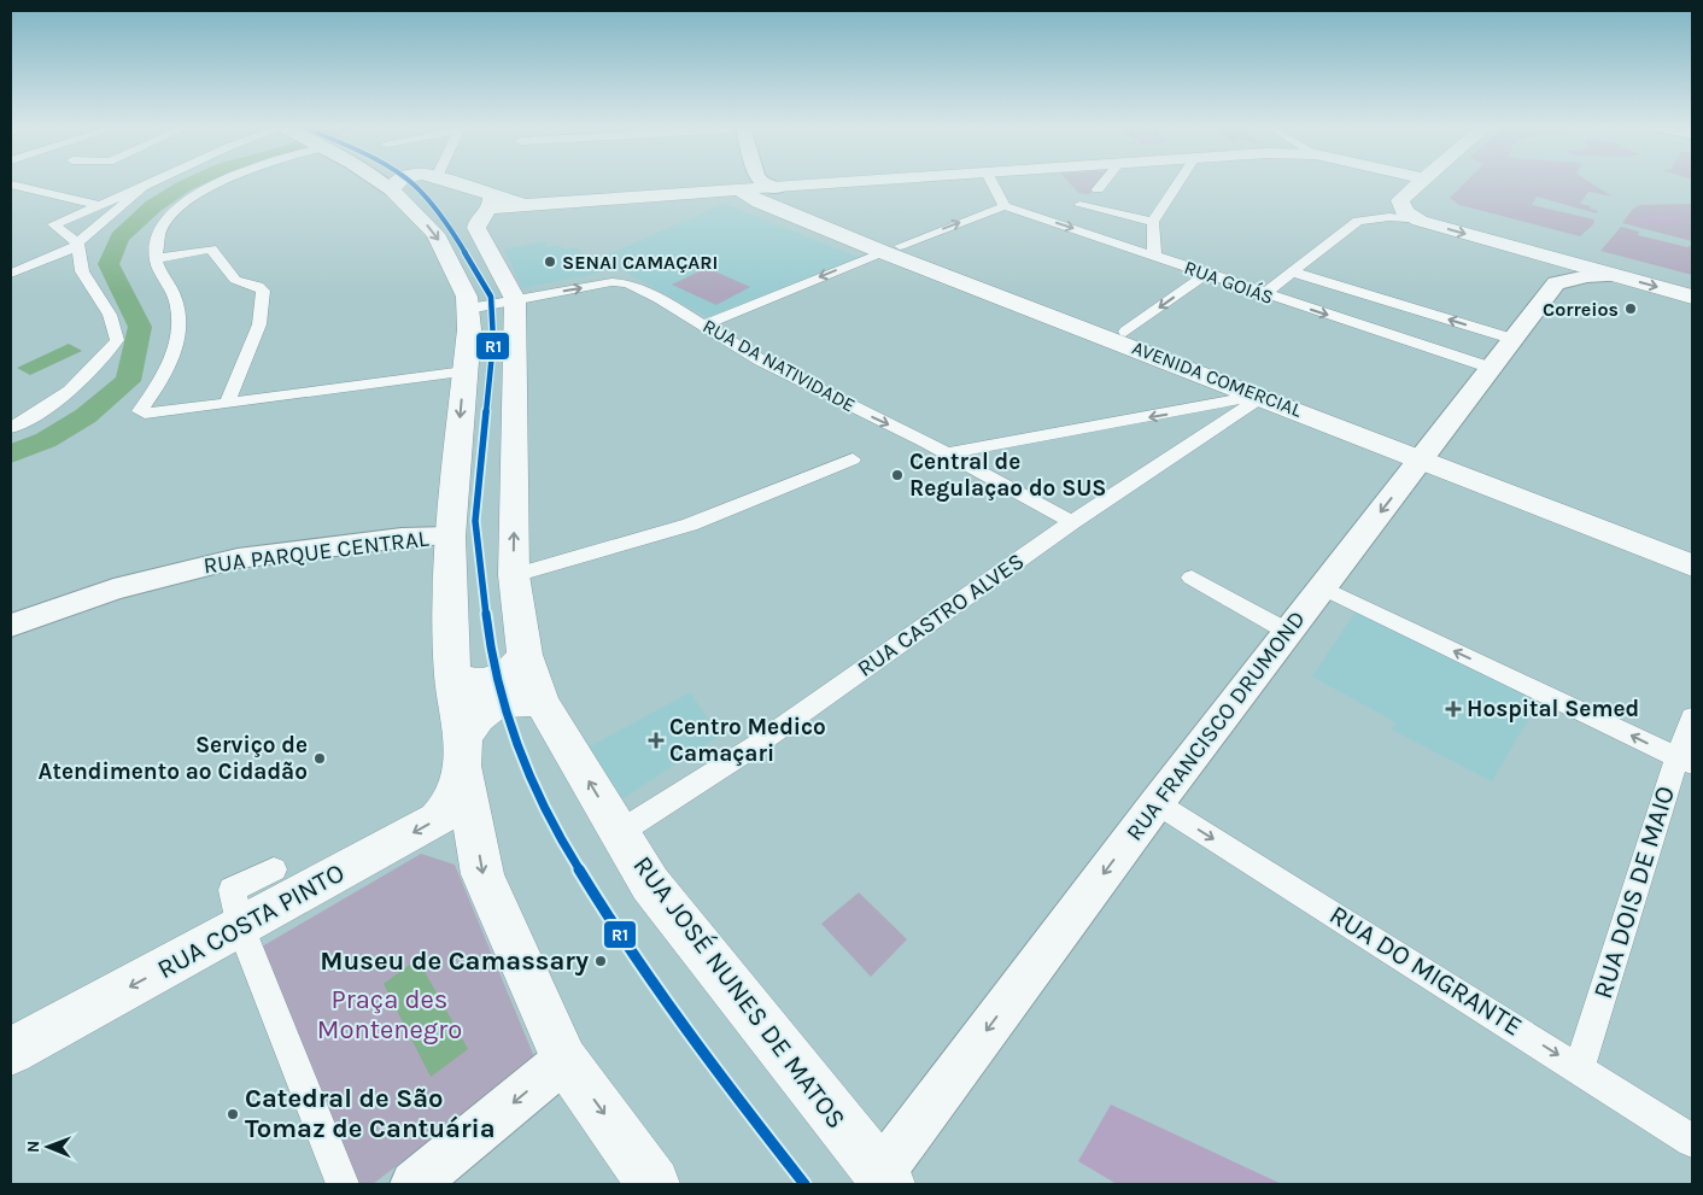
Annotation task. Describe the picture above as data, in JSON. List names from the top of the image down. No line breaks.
{"streets":{"main road":["AVENIDA COMERCIAL","RUA PARQUE CENTRAL","RUA FRANCISCO DRUMOND","RUA COSTA PINTO","RUA JOSÉ NUNES DE MATOS"],"street":["RUA GOIÁS","RUA DA NATIVIDADE","RUA CASTRO ALVES","RUA DOIS DE MAIO","RUA DO MIGRANTE"]},"crossings":[["RUA GOIÁS","RUA FRANCISCO DRUMOND"],["RUA DA NATIVIDADE","RUA CASTRO ALVES"],["RUA DA NATIVIDADE","RUA JOSÉ NUNES DE MATOS"],["AVENIDA COMERCIAL","RUA CASTRO ALVES"],["AVENIDA COMERCIAL","RUA FRANCISCO DRUMOND"],["RUA CASTRO ALVES","RUA JOSÉ NUNES DE MATOS"],["RUA FRANCISCO DRUMOND","RUA DO MIGRANTE"],["RUA FRANCISCO DRUMOND","RUA JOSÉ NUNES DE MATOS"],["RUA DOIS DE MAIO","RUA DO MIGRANTE"]],"one_way":["RUA DA NATIVIDADE","RUA FRANCISCO DRUMOND","RUA COSTA PINTO","RUA DO MIGRANTE"],"parks":["Praça des Montenegro"],"places":{"other":["SENAI CAMAÇARI","Correios","Central de Regulaçao do SUS","Serviço de Atendimento ao Cidadão","Museu de Camassary","Catedral de São Tomaz de Cantuária"],"health":["Hospital Semed","Centro Medico Camaçari"]},"lines":["transit line R1"],"north":"left"}
